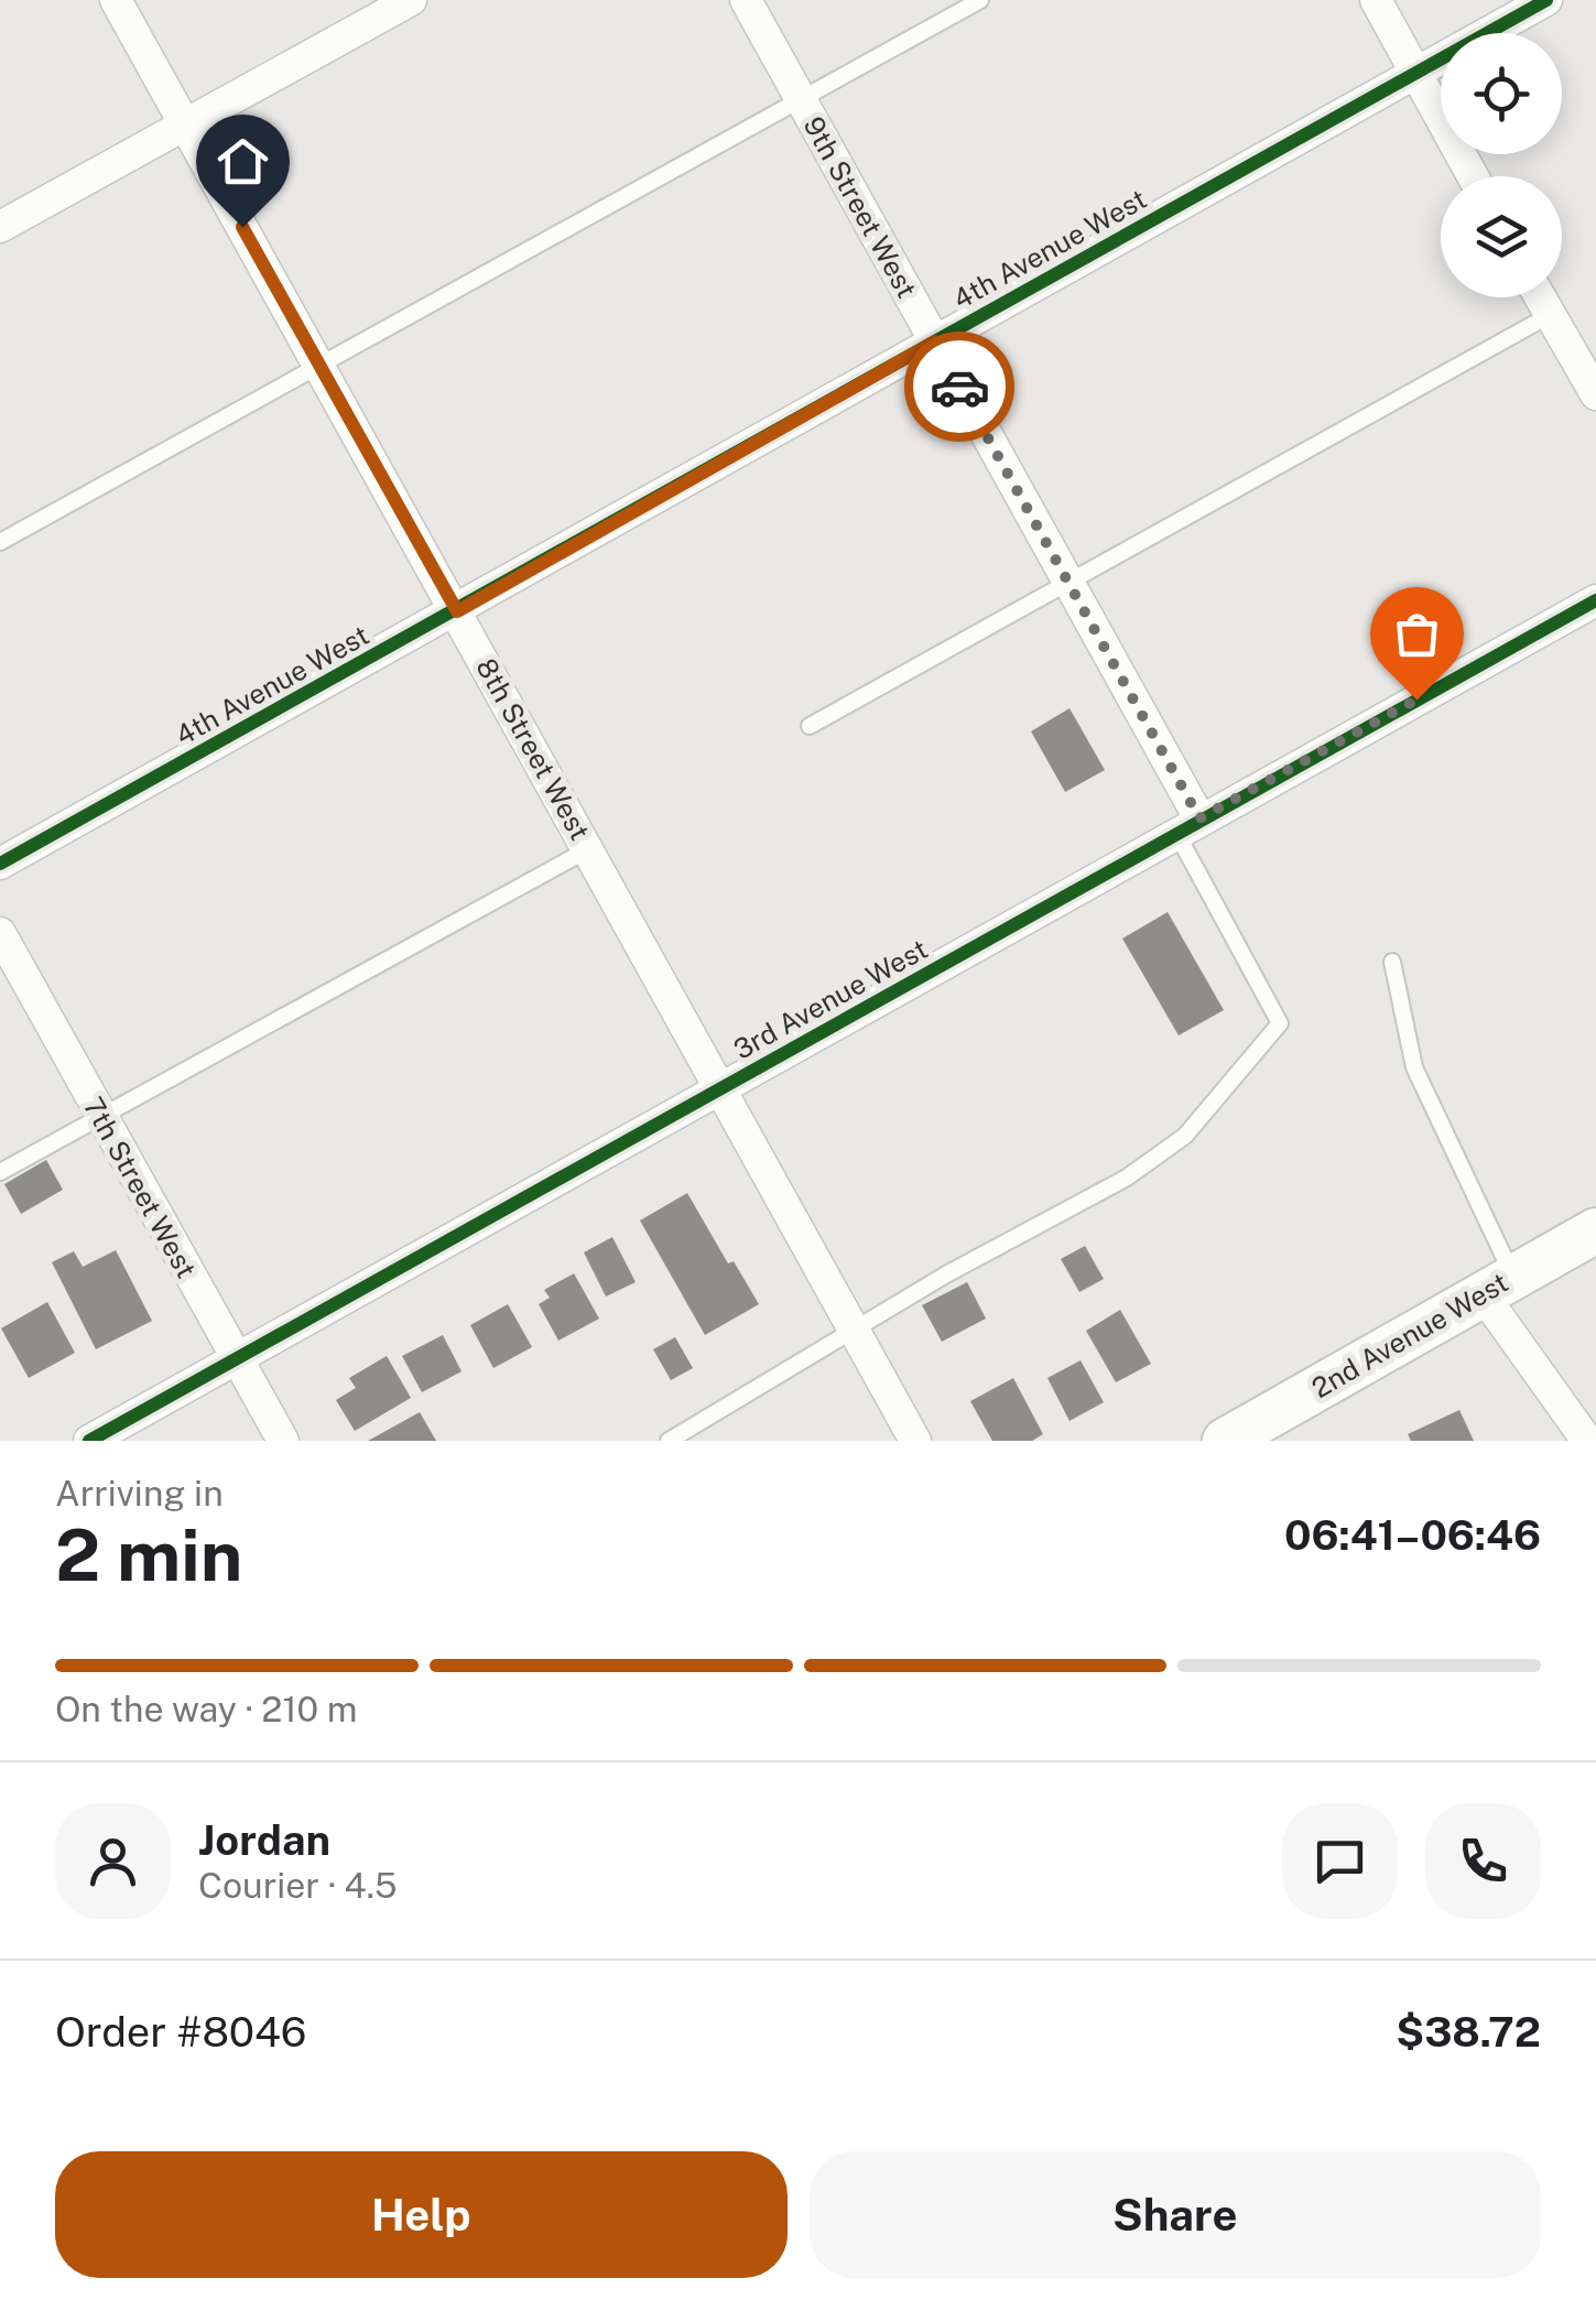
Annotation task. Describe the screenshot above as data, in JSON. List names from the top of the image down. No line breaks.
{"streets":{"main road":["2nd Avenue West"],"street":["9th Street West","4th Avenue West","8th Street West","3rd Avenue West","7th Street West"]},"crossings":[["9th Street West","4th Avenue West"],["9th Street West","3rd Avenue West"],["4th Avenue West","8th Street West"],["8th Street West","3rd Avenue West"],["3rd Avenue West","7th Street West"]],"page":{"heading":["2 min","Arriving in","06:41–06:46"],"panel":["Jordan","Courier · 4.5","Order #8046","$38.72"],"bar":"On the way · 210 m","buttons":["Help","Share"]}}
